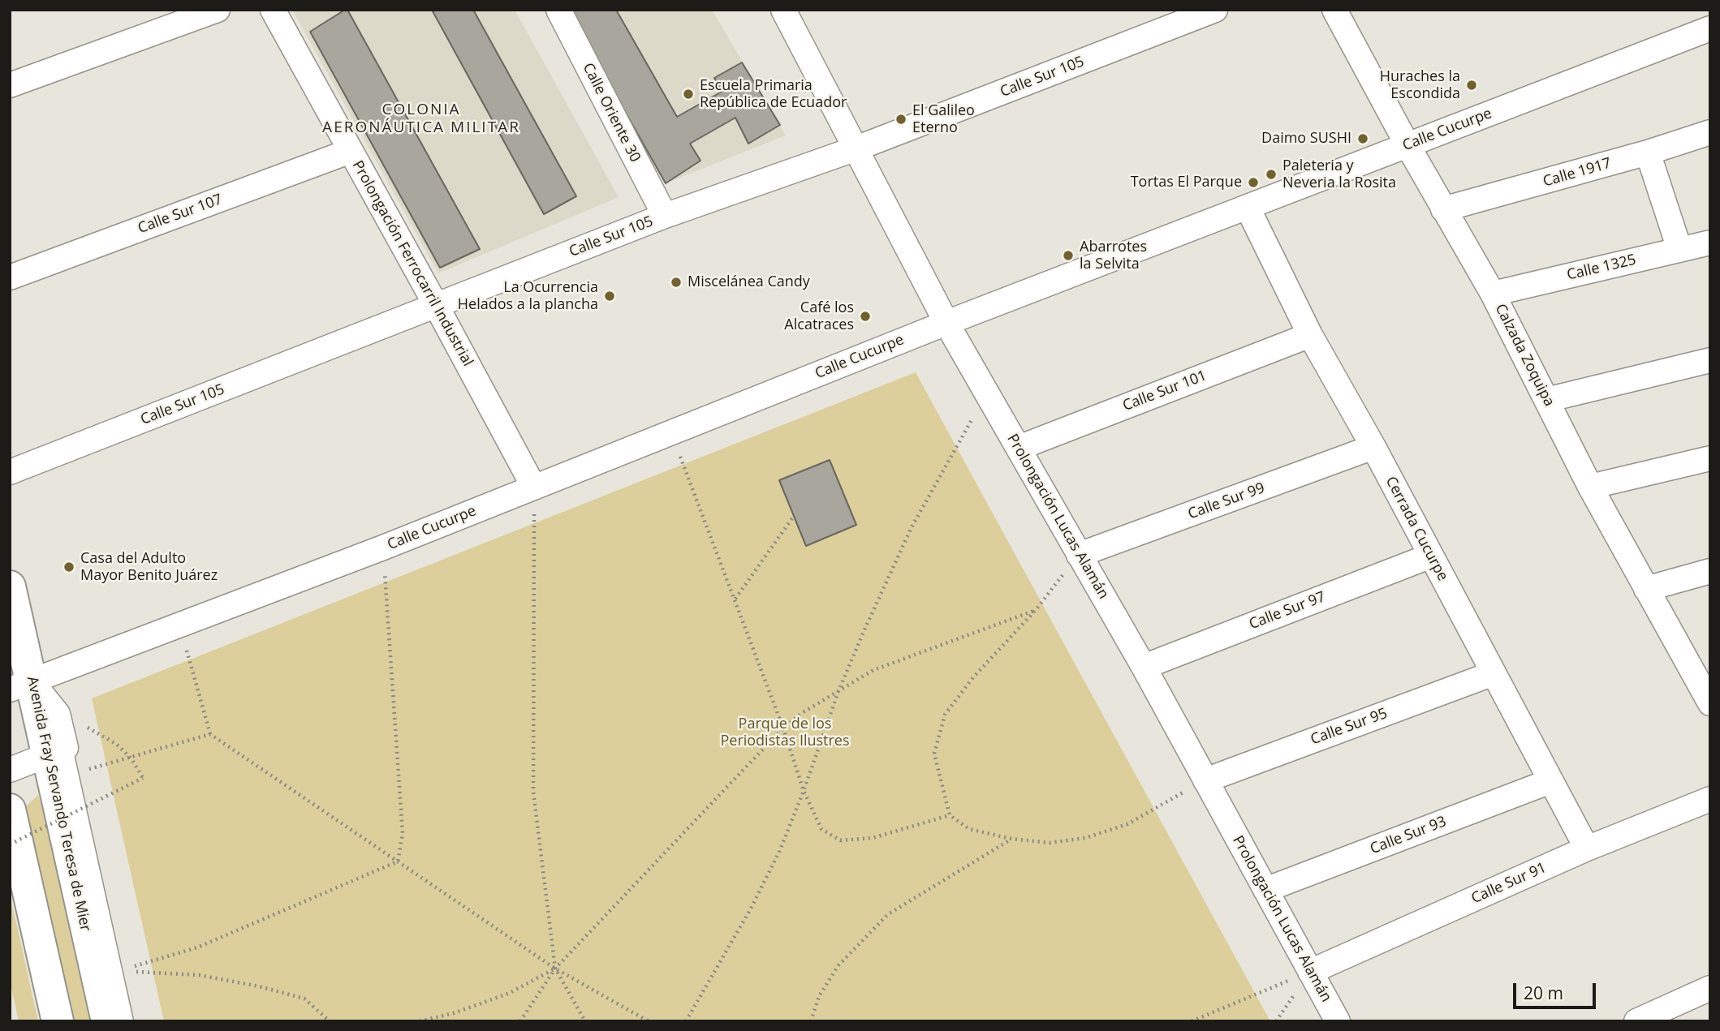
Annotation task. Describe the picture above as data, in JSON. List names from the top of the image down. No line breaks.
{"streets":{"street":["Calle Sur 105","Calle Oriente 30","Calle Cucurpe","Calle 1917","Calle Sur 107","Prolongación Ferrocarril Industrial","Calle 1325","Calzada Zoquipa","Calle Sur 101","Calle Sur 99","Prolongación Lucas Alamán","Cerrada Cucurpe","Calle Sur 97","Calle Sur 95","Avenida Fray Servando Teresa de Mier","Calle Sur 93","Calle Sur 91"]},"crossings":[["Calle Sur 105","Calle Oriente 30"],["Calle Sur 105","Prolongación Ferrocarril Industrial"],["Calle Sur 105","Prolongación Lucas Alamán"],["Calle Cucurpe","Prolongación Ferrocarril Industrial"],["Calle Cucurpe","Calzada Zoquipa"],["Calle Cucurpe","Prolongación Lucas Alamán"],["Calle Cucurpe","Cerrada Cucurpe"],["Calle Cucurpe","Avenida Fray Servando Teresa de Mier"],["Calle 1917","Calzada Zoquipa"],["Calle Sur 107","Prolongación Ferrocarril Industrial"],["Calle 1325","Calzada Zoquipa"],["Calle Sur 101","Prolongación Lucas Alamán"],["Calle Sur 101","Cerrada Cucurpe"],["Calle Sur 99","Prolongación Lucas Alamán"],["Calle Sur 99","Cerrada Cucurpe"],["Prolongación Lucas Alamán","Calle Sur 97"],["Prolongación Lucas Alamán","Calle Sur 95"],["Prolongación Lucas Alamán","Calle Sur 93"],["Prolongación Lucas Alamán","Calle Sur 91"],["Cerrada Cucurpe","Calle Sur 97"],["Cerrada Cucurpe","Calle Sur 95"],["Cerrada Cucurpe","Calle Sur 93"],["Cerrada Cucurpe","Calle Sur 91"]],"districts":["COLONIA AERONÁUTICA MILITAR"],"parks":["Parque de los Periodistas Ilustres"],"places":["Huraches la Escondida","Escuela Primaria República de Ecuador","El Galileo Eterno","Daimo SUSHI","Paleteria y Neveria la Rosita","Tortas El Parque","Abarrotes la Selvita","Miscelánea Candy","La Ocurrencia Helados a la plancha","Café los Alcatraces","Casa del Adulto Mayor Benito Juárez"],"scale_bar":"20 m"}
